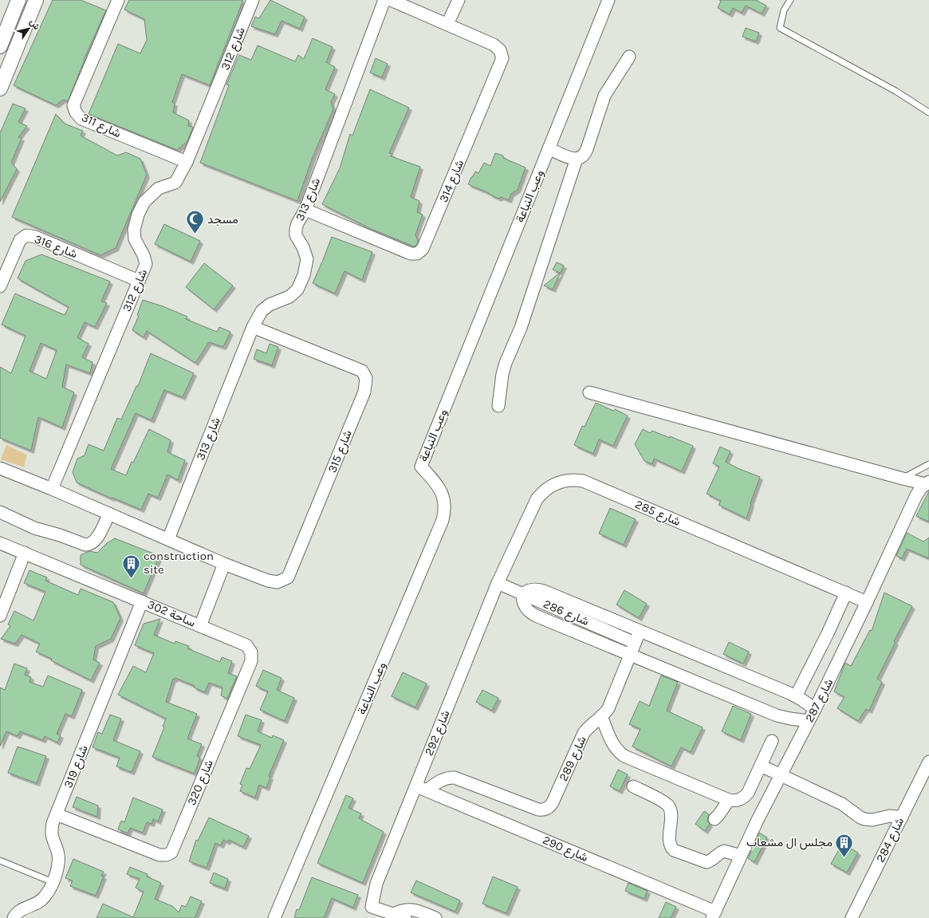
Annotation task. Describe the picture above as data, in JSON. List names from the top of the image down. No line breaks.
{"streets":{"street":["شارع 312","شارع 311","شارع 314","وعب النباعة","شارع 313","شارع 316","شارع 315","شارع 285","شارع 286","ساحة 302","شارع 287","شارع 292","شارع 289","شارع 319","شارع 320","شارع 284","شارع 290"]},"crossings":[["شارع 312","شارع 311"],["شارع 312","شارع 316"],["شارع 314","شارع 313"],["شارع 313","شارع 315"],["شارع 315","ساحة 302"],["شارع 285","شارع 286"],["شارع 285","شارع 287"],["شارع 285","شارع 292"],["شارع 286","شارع 292"],["شارع 286","شارع 289"],["ساحة 302","شارع 319"],["ساحة 302","شارع 320"],["شارع 287","شارع 290"],["شارع 292","شارع 290"],["شارع 289","شارع 290"],["شارع 319","شارع 320"]],"places":{"mosque":["مسجد"],"building":["construction site","مجلس ال مشعاب"]},"north":"top right"}
